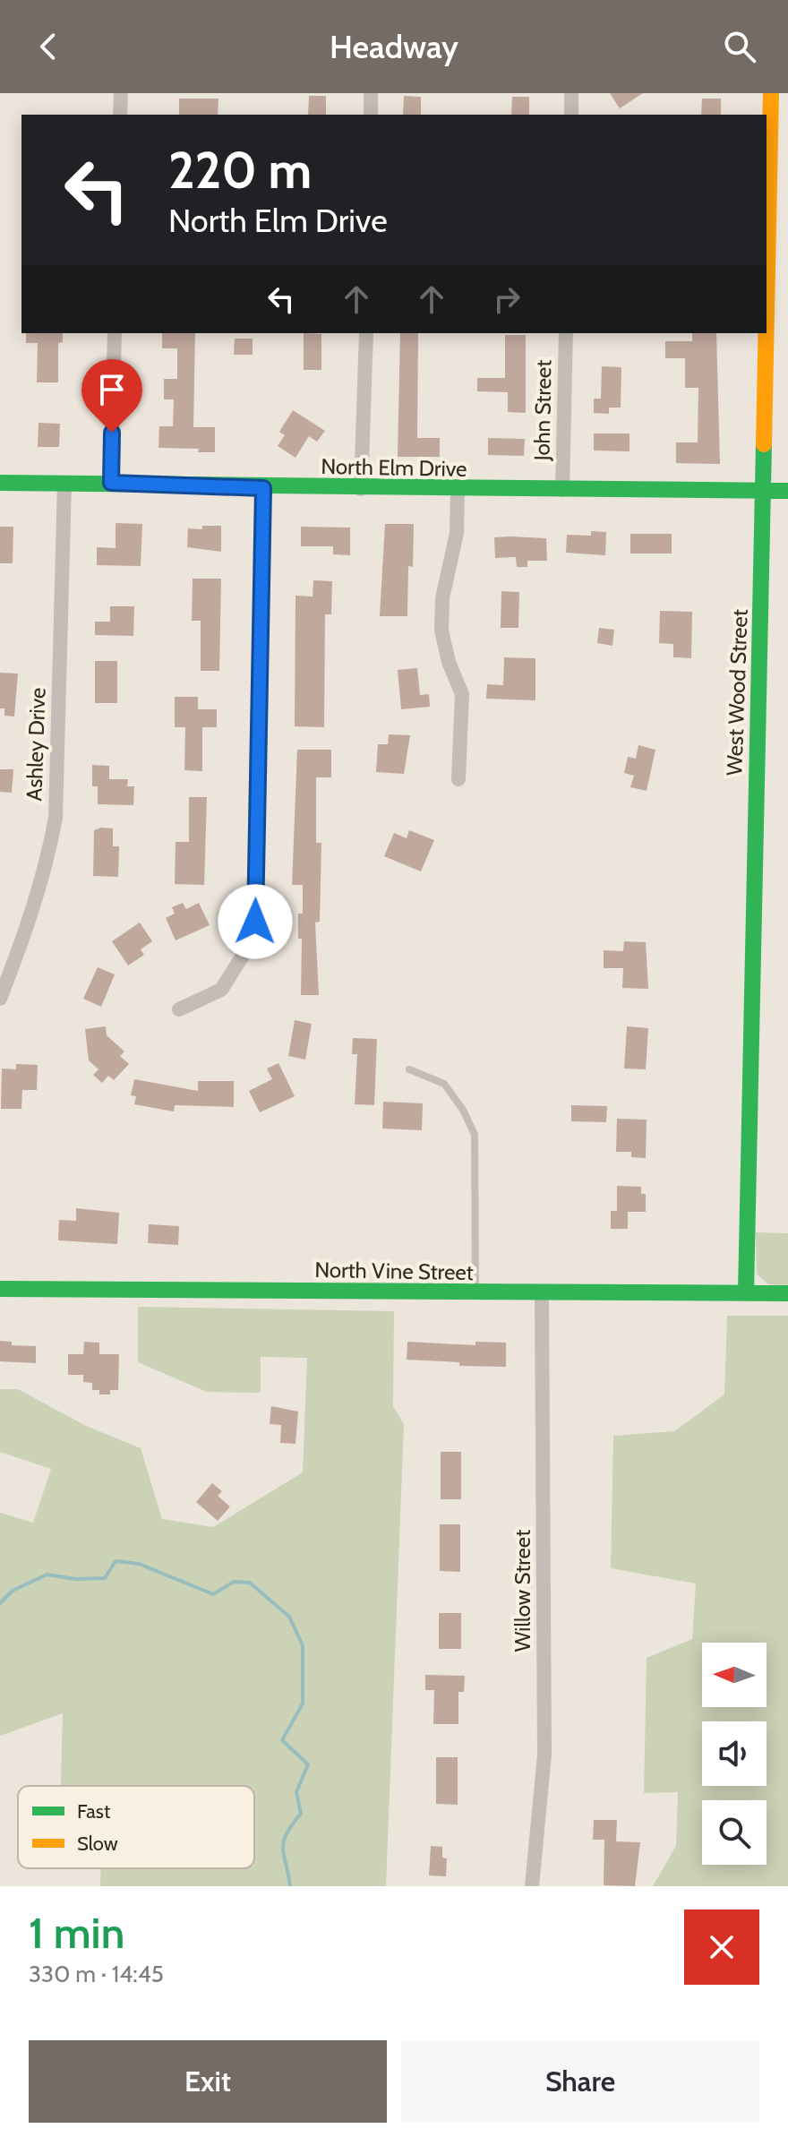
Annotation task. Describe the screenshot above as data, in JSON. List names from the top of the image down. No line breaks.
{"streets":{"street":["John Street","North Elm Drive","West Wood Street","Ashley Drive","North Vine Street","Willow Street"]},"crossings":[["John Street","North Elm Drive"],["North Elm Drive","West Wood Street"],["North Elm Drive","Ashley Drive"],["West Wood Street","North Vine Street"],["North Vine Street","Willow Street"]],"legend":["Fast","Slow"],"north":"left","page":{"header":"Headway","turn":["220 m","North Elm Drive"],"heading":["1 min","330 m · 14:45"],"buttons":["Exit","Share"]}}
